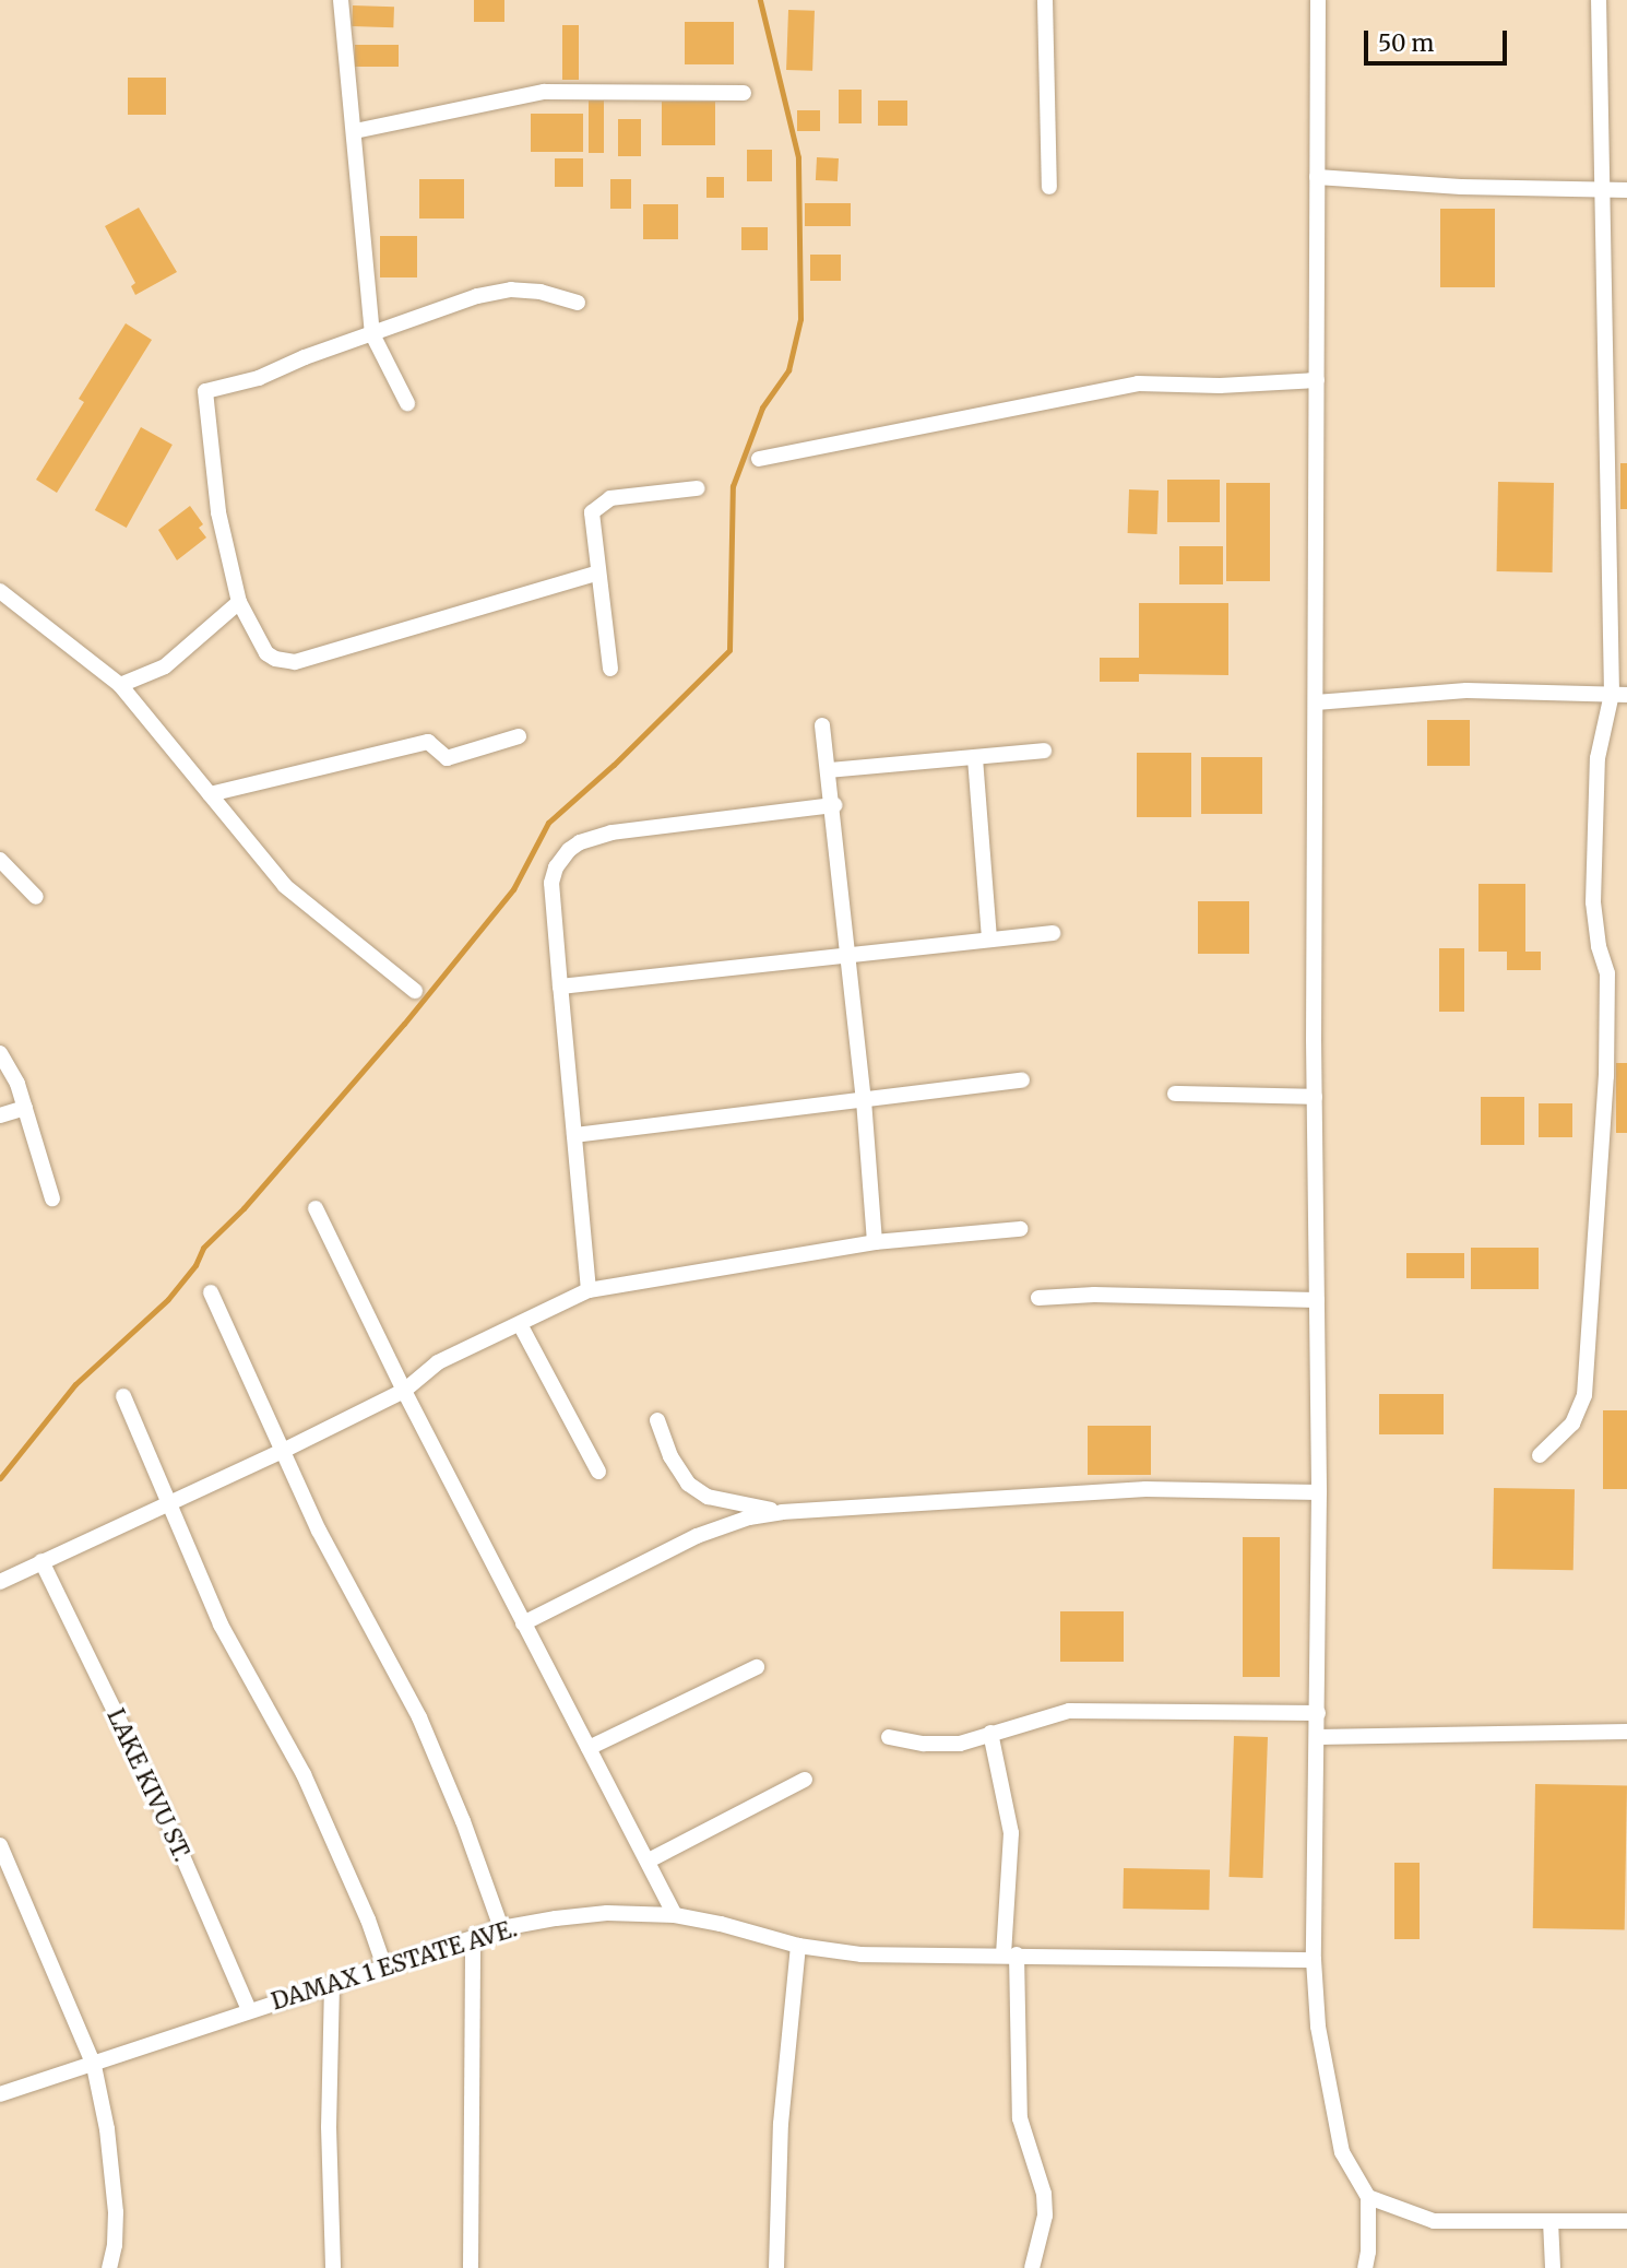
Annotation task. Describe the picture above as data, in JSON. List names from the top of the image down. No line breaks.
{"streets":{"street":["LAKE KIVU ST.","DAMAX 1 ESTATE AVE."]},"crossings":[["LAKE KIVU ST.","DAMAX 1 ESTATE AVE."]],"scale_bar":"50 m"}
